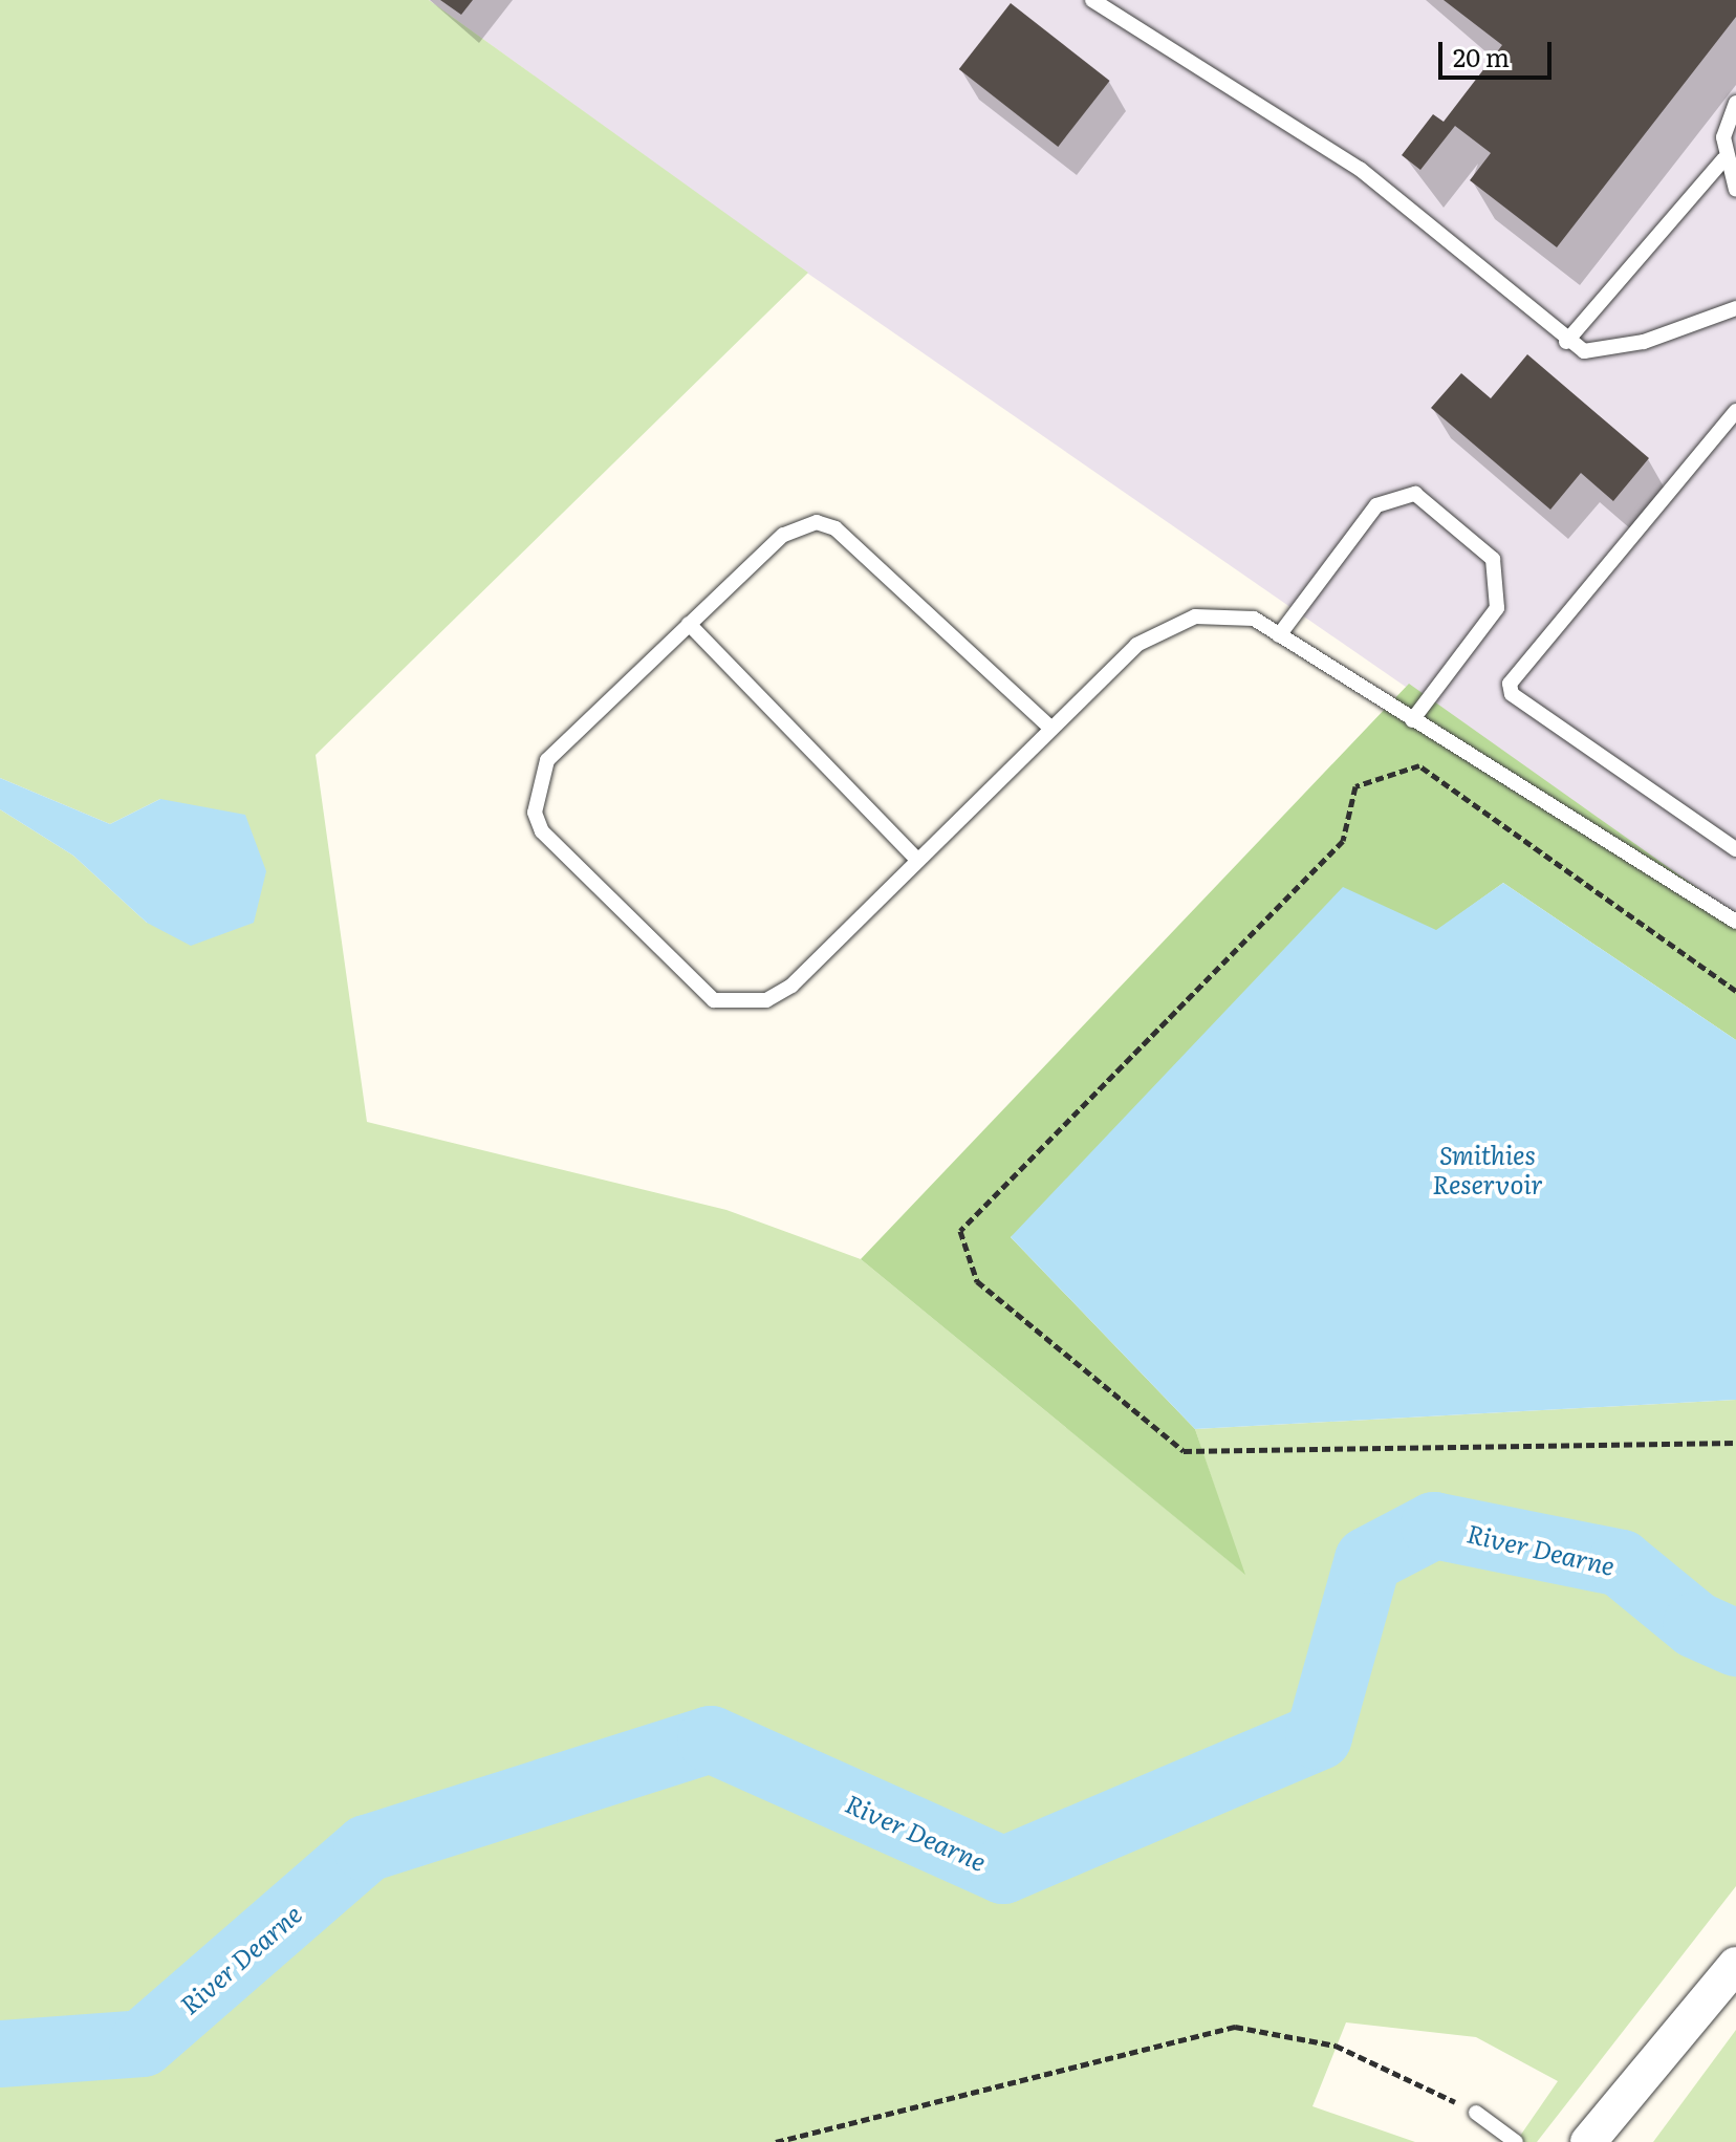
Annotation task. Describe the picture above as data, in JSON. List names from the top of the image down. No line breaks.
{"water":["Smithies Reservoir","River Dearne"],"scale_bar":"20 m"}
